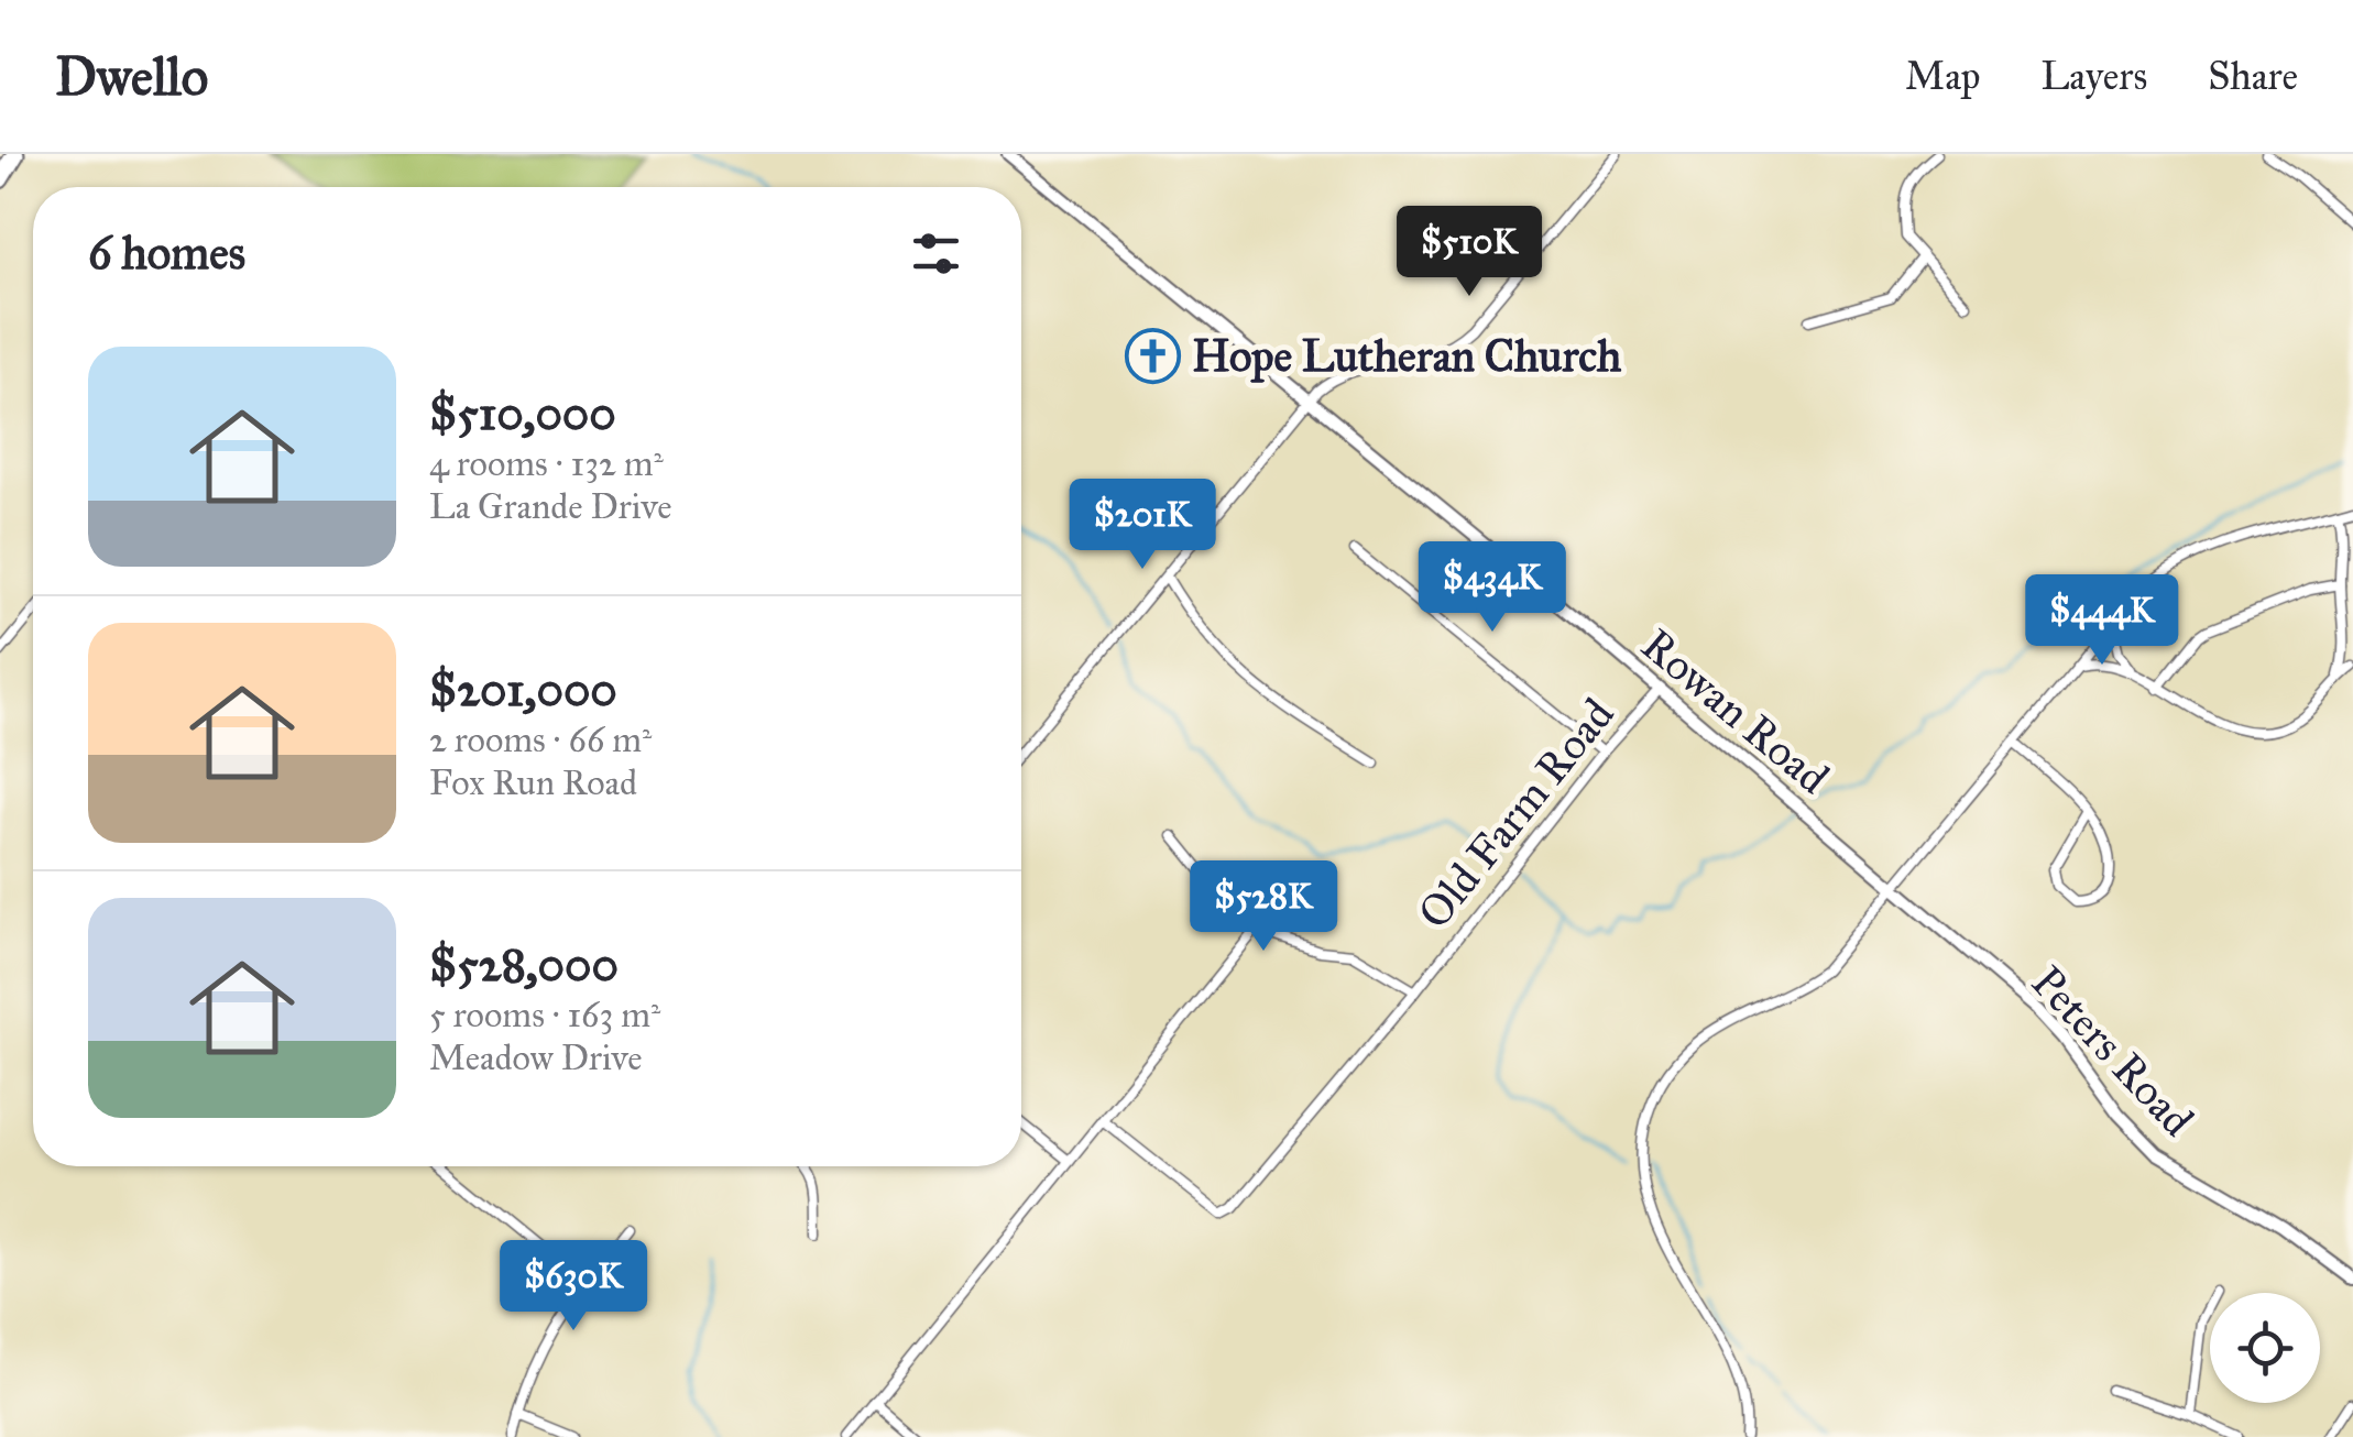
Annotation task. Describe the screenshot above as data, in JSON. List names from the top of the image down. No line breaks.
{"streets":{"street":["Rowan Road","Old Farm Road","Peters Road"]},"crossings":[["Rowan Road","Old Farm Road"],["Rowan Road","Peters Road"]],"places":{"church":["Hope Lutheran Church"]},"page":{"header":"Dwello","nav":["Map","Layers","Share"],"heading":"6 homes","price":["$510K","$201K","$434K","$444K","$528K","$630K"],"list":[{"name":"$510,000","note":"4 rooms · 132 m² · La Grande Drive"},{"name":"$201,000","note":"2 rooms · 66 m² · Fox Run Road"},{"name":"$528,000","note":"5 rooms · 163 m² · Meadow Drive"}]}}
